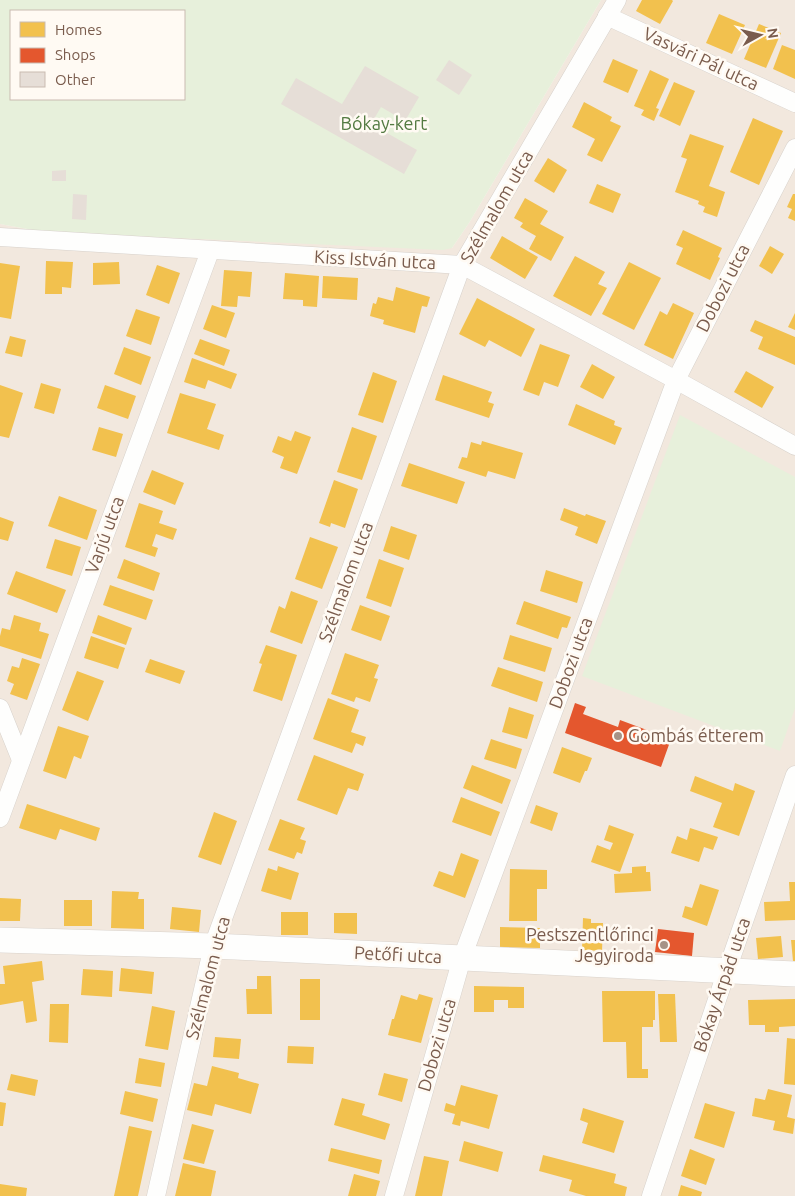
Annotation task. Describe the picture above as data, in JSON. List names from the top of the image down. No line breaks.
{"streets":{"main road":["Petőfi utca"],"street":["Vasvári Pál utca","Szélmalom utca","Kiss István utca","Dobozi utca","Varjú utca","Bókay Árpád utca"]},"crossings":[["Vasvári Pál utca","Szélmalom utca"],["Szélmalom utca","Kiss István utca"],["Szélmalom utca","Petőfi utca"],["Kiss István utca","Dobozi utca"],["Kiss István utca","Varjú utca"],["Dobozi utca","Petőfi utca"],["Petőfi utca","Bókay Árpád utca"]],"parks":["Bókay-kert"],"places":["Gombás étterem","Pestszentlőrinci Jegyiroda"],"legend":["Homes","Shops","Other"],"north":"right"}
